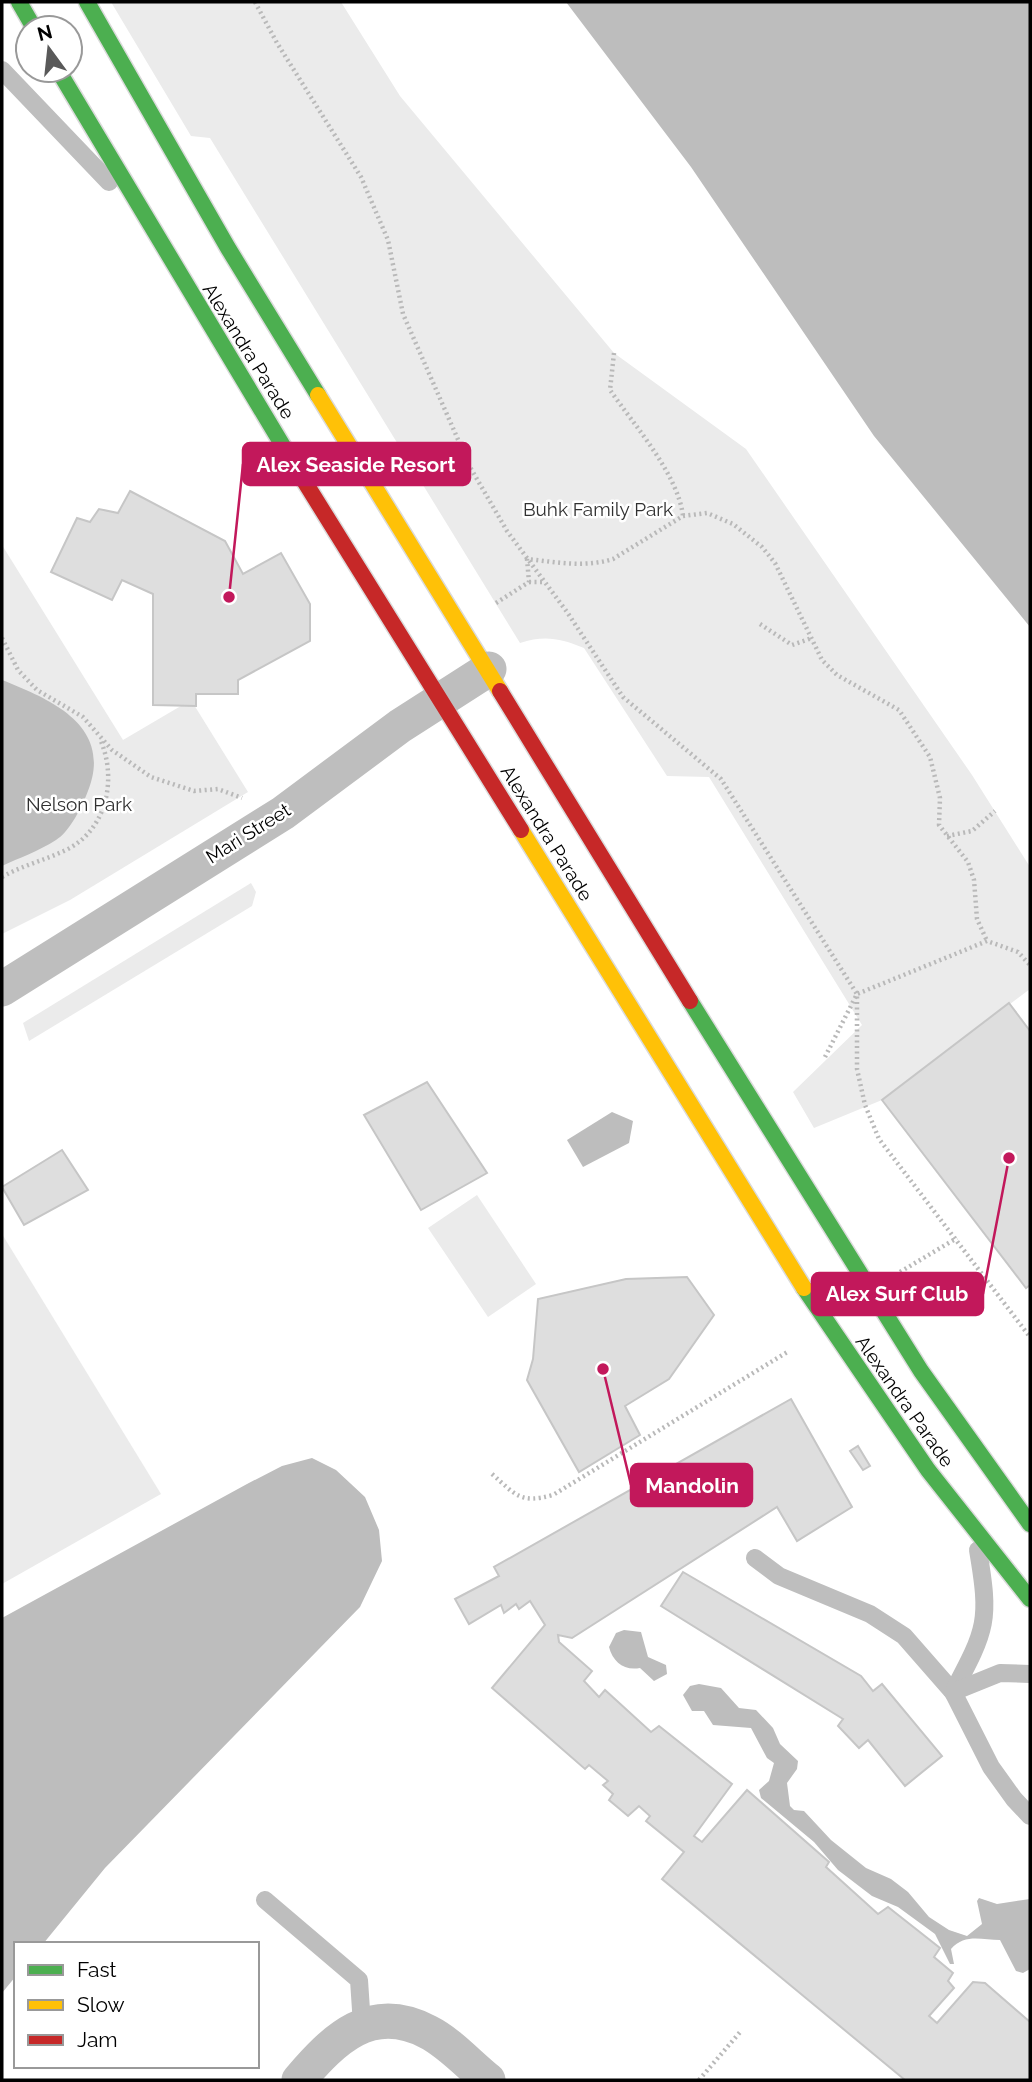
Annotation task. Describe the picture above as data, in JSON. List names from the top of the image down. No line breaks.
{"streets":{"main road":["Alexandra Parade"],"street":["Mari Street"]},"crossings":[["Alexandra Parade","Mari Street"]],"parks":["Buhk Family Park","Nelson Park"],"places":["Alex Seaside Resort","Alex Surf Club","Mandolin"],"legend":["Fast","Slow","Jam"],"north":"top"}
